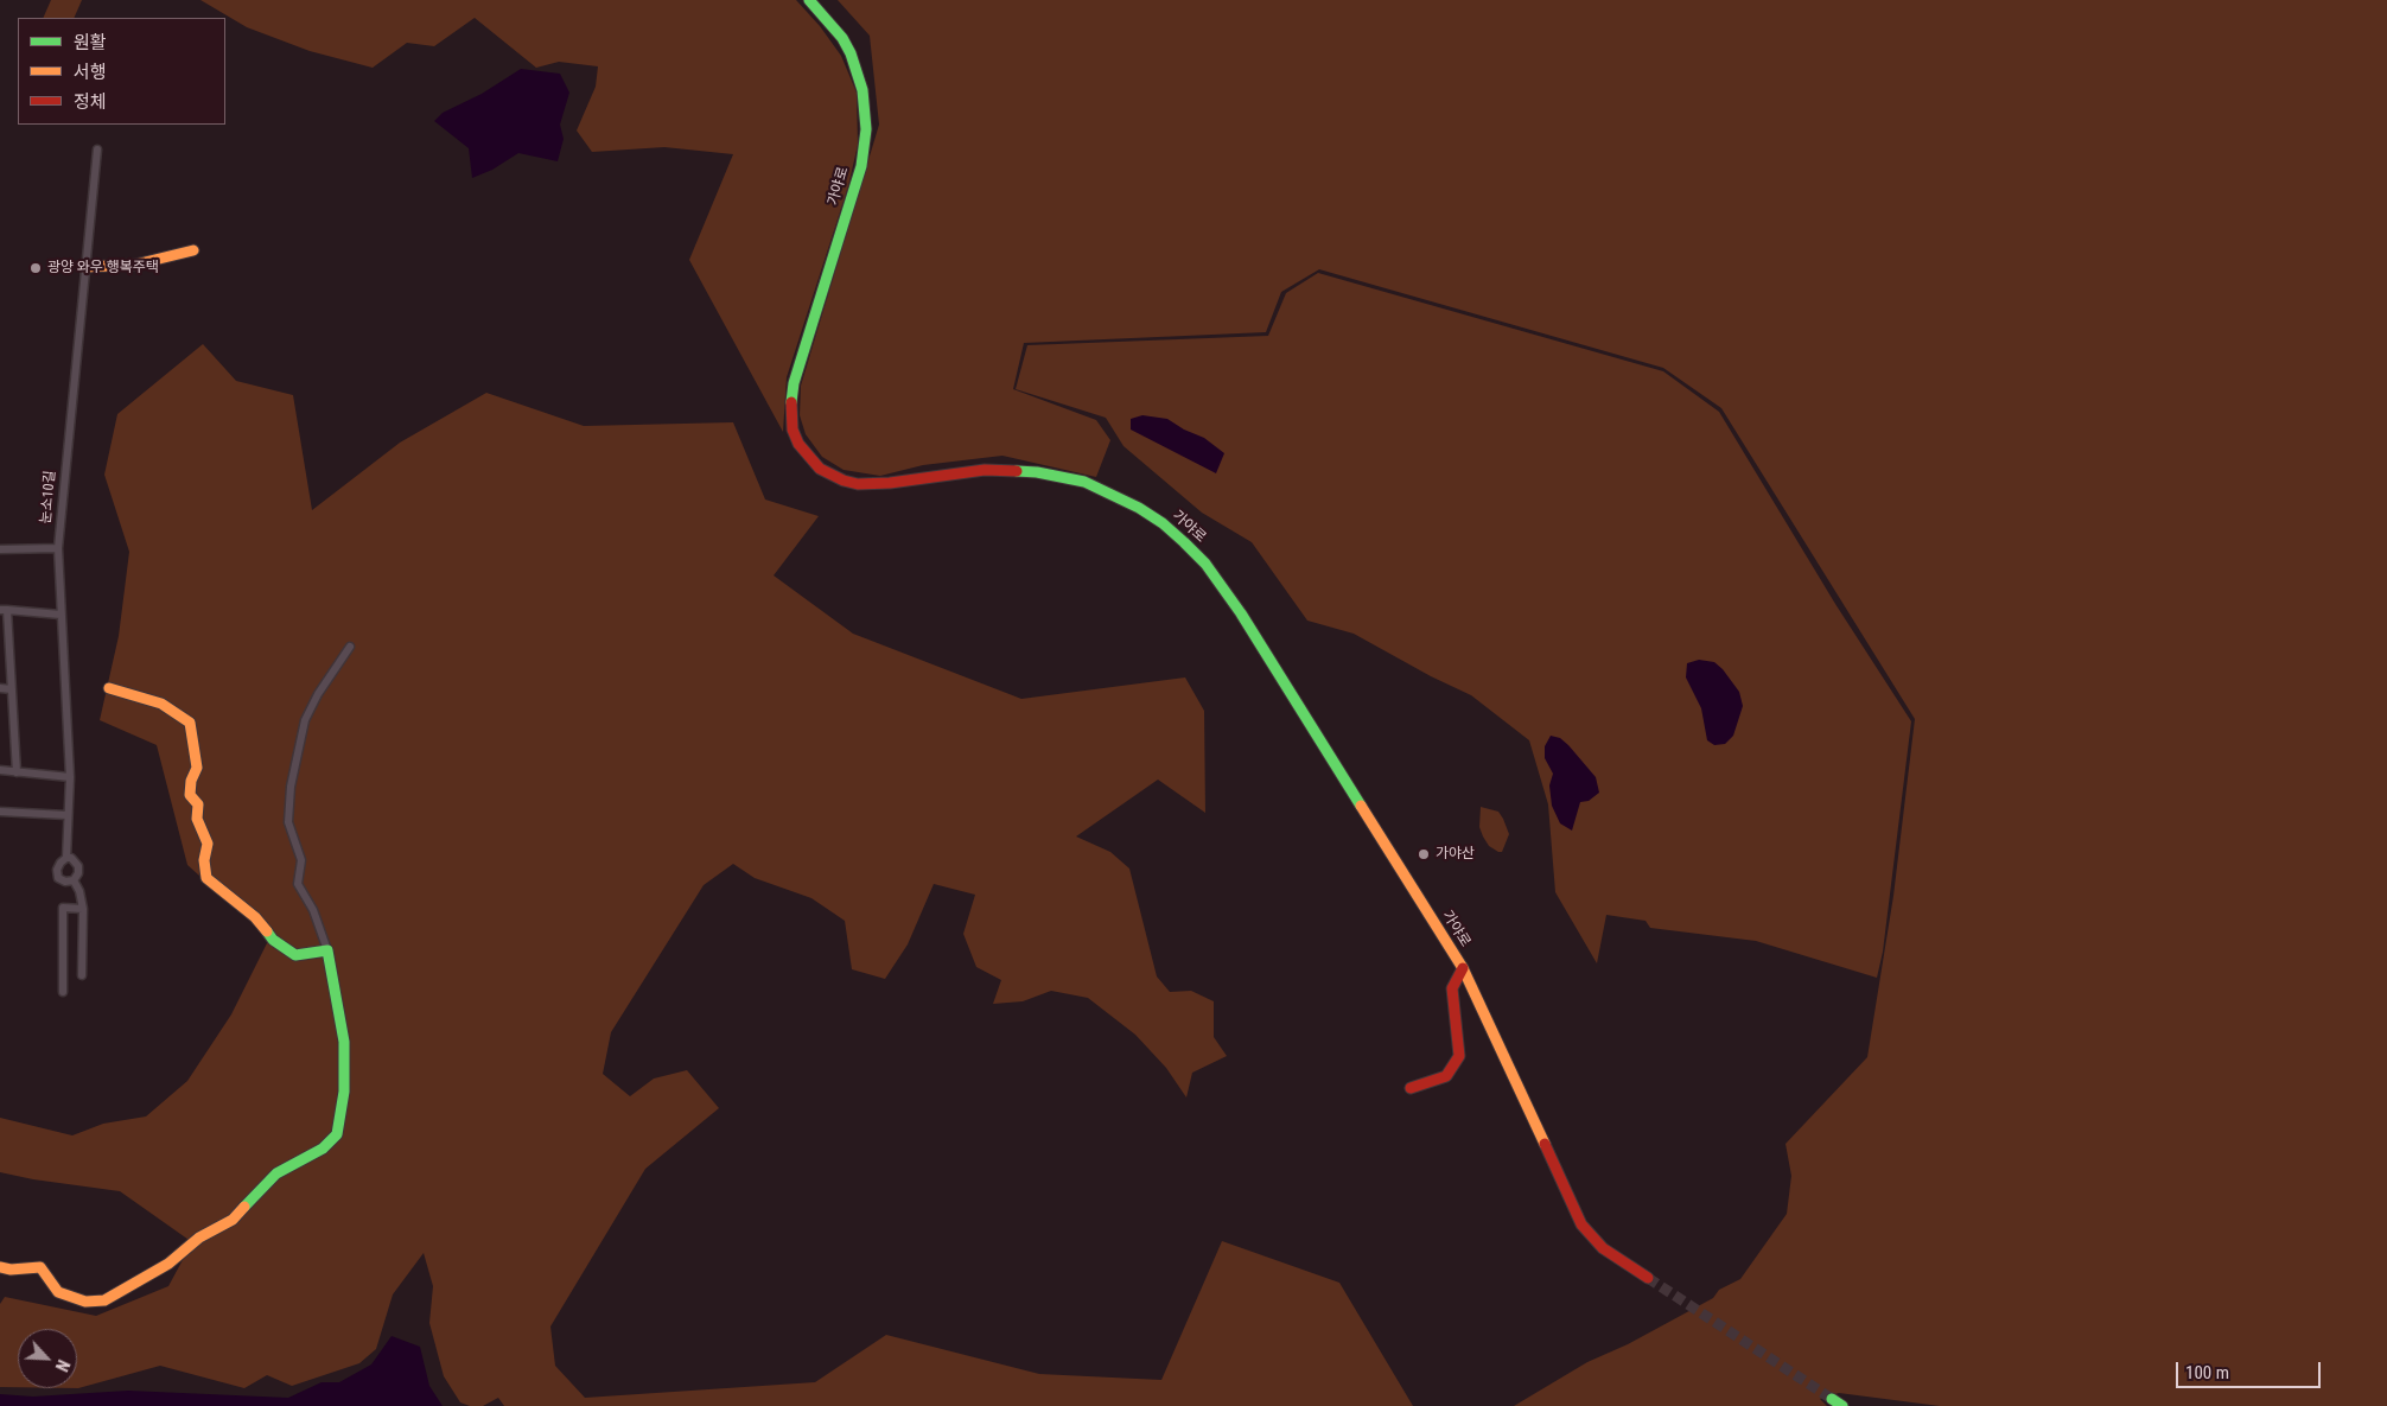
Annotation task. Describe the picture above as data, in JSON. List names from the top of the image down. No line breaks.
{"streets":{"street":["가야로","눈소10길"]},"places":["광양 와우 행복주택","가야산"],"legend":["원활","서행","정체"],"scale_bar":"100 m","north":"bottom right"}
